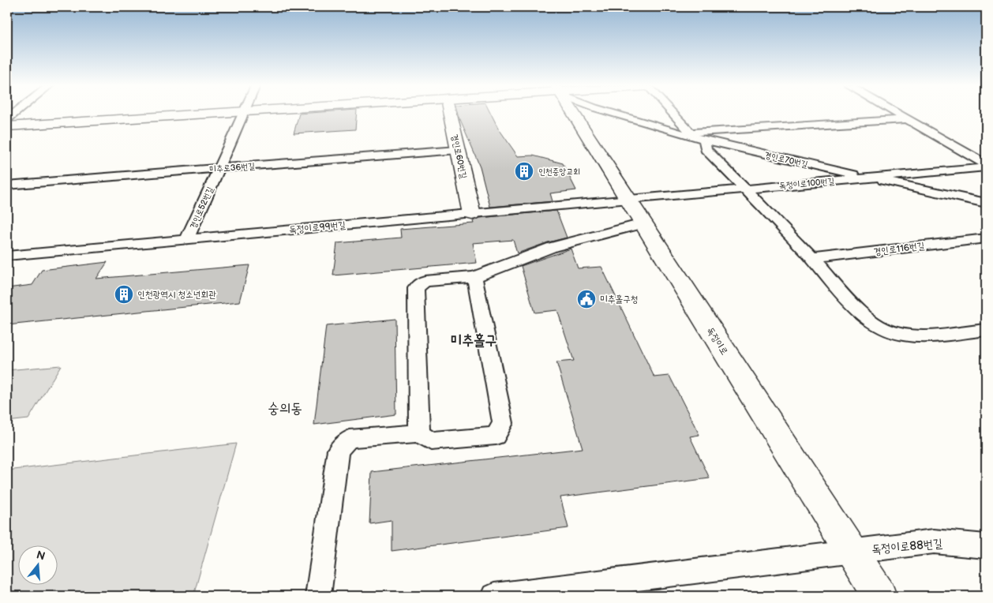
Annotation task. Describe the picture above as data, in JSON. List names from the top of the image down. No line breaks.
{"streets":{"street":["경인로60번길","독정이로"],"lane":["경인로70번길","미추로36번길","독정이로100번길","경인로52번길","독정이로99번길","경인로116번길","독정이로88번길"]},"crossings":[["경인로60번길","미추로36번길"],["경인로60번길","독정이로99번길"],["경인로70번길","독정이로100번길"],["미추로36번길","경인로52번길"],["독정이로100번길","독정이로99번길"],["독정이로100번길","독정이로"],["경인로52번길","독정이로99번길"],["독정이로99번길","독정이로"],["독정이로","독정이로88번길"]],"districts":["미추홀구","숭의동"],"places":{"building":["인천중앙교회","인천광역시 청소년회관"],"public building":["미추홀구청"]},"north":"top"}
